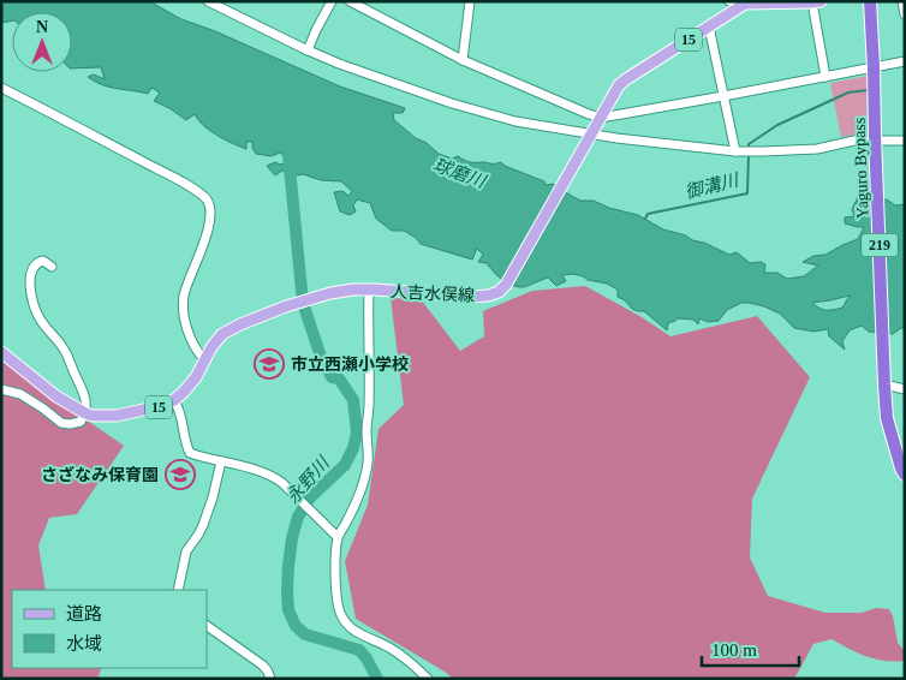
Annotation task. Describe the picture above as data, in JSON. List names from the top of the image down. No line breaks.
{"streets":{"highway":["Yaguro Bypass","219"],"main road":["15","人吉水俣線"]},"water":["球磨川","御溝川","永野川"],"places":{"school or university":["市立西瀬小学校","さざなみ保育園"]},"legend":["道路","水域"],"scale_bar":"100 m","north":"top"}
